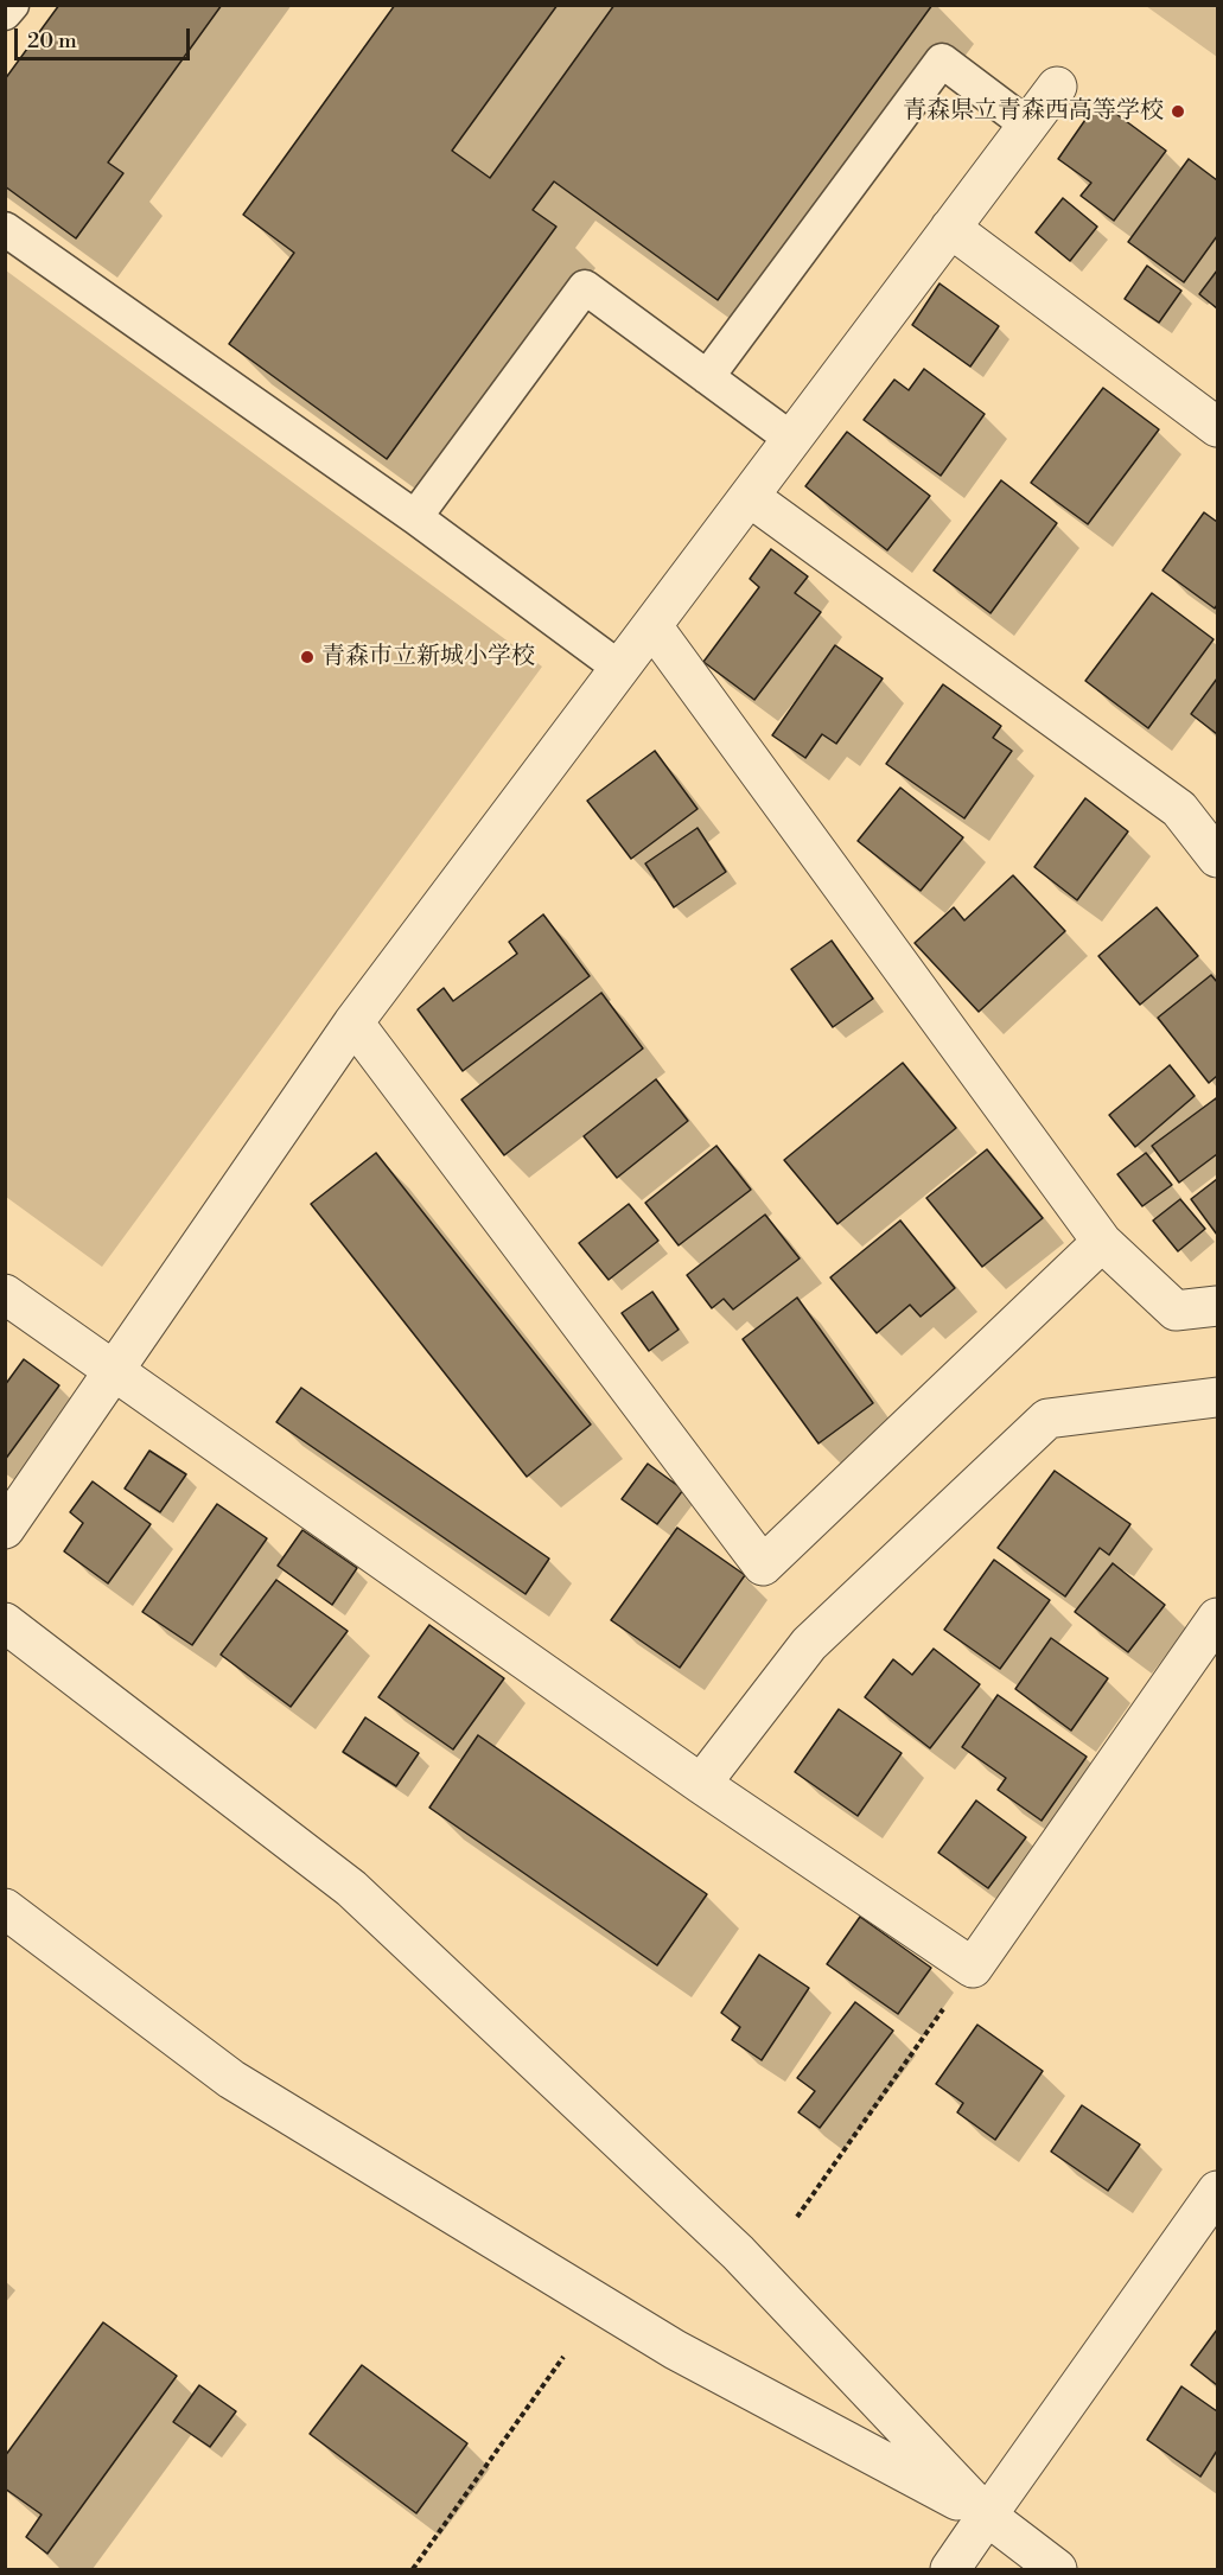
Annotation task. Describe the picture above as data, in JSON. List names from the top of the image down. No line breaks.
{"places":["青森県立青森西高等学校","青森市立新城小学校"],"scale_bar":"20 m"}
